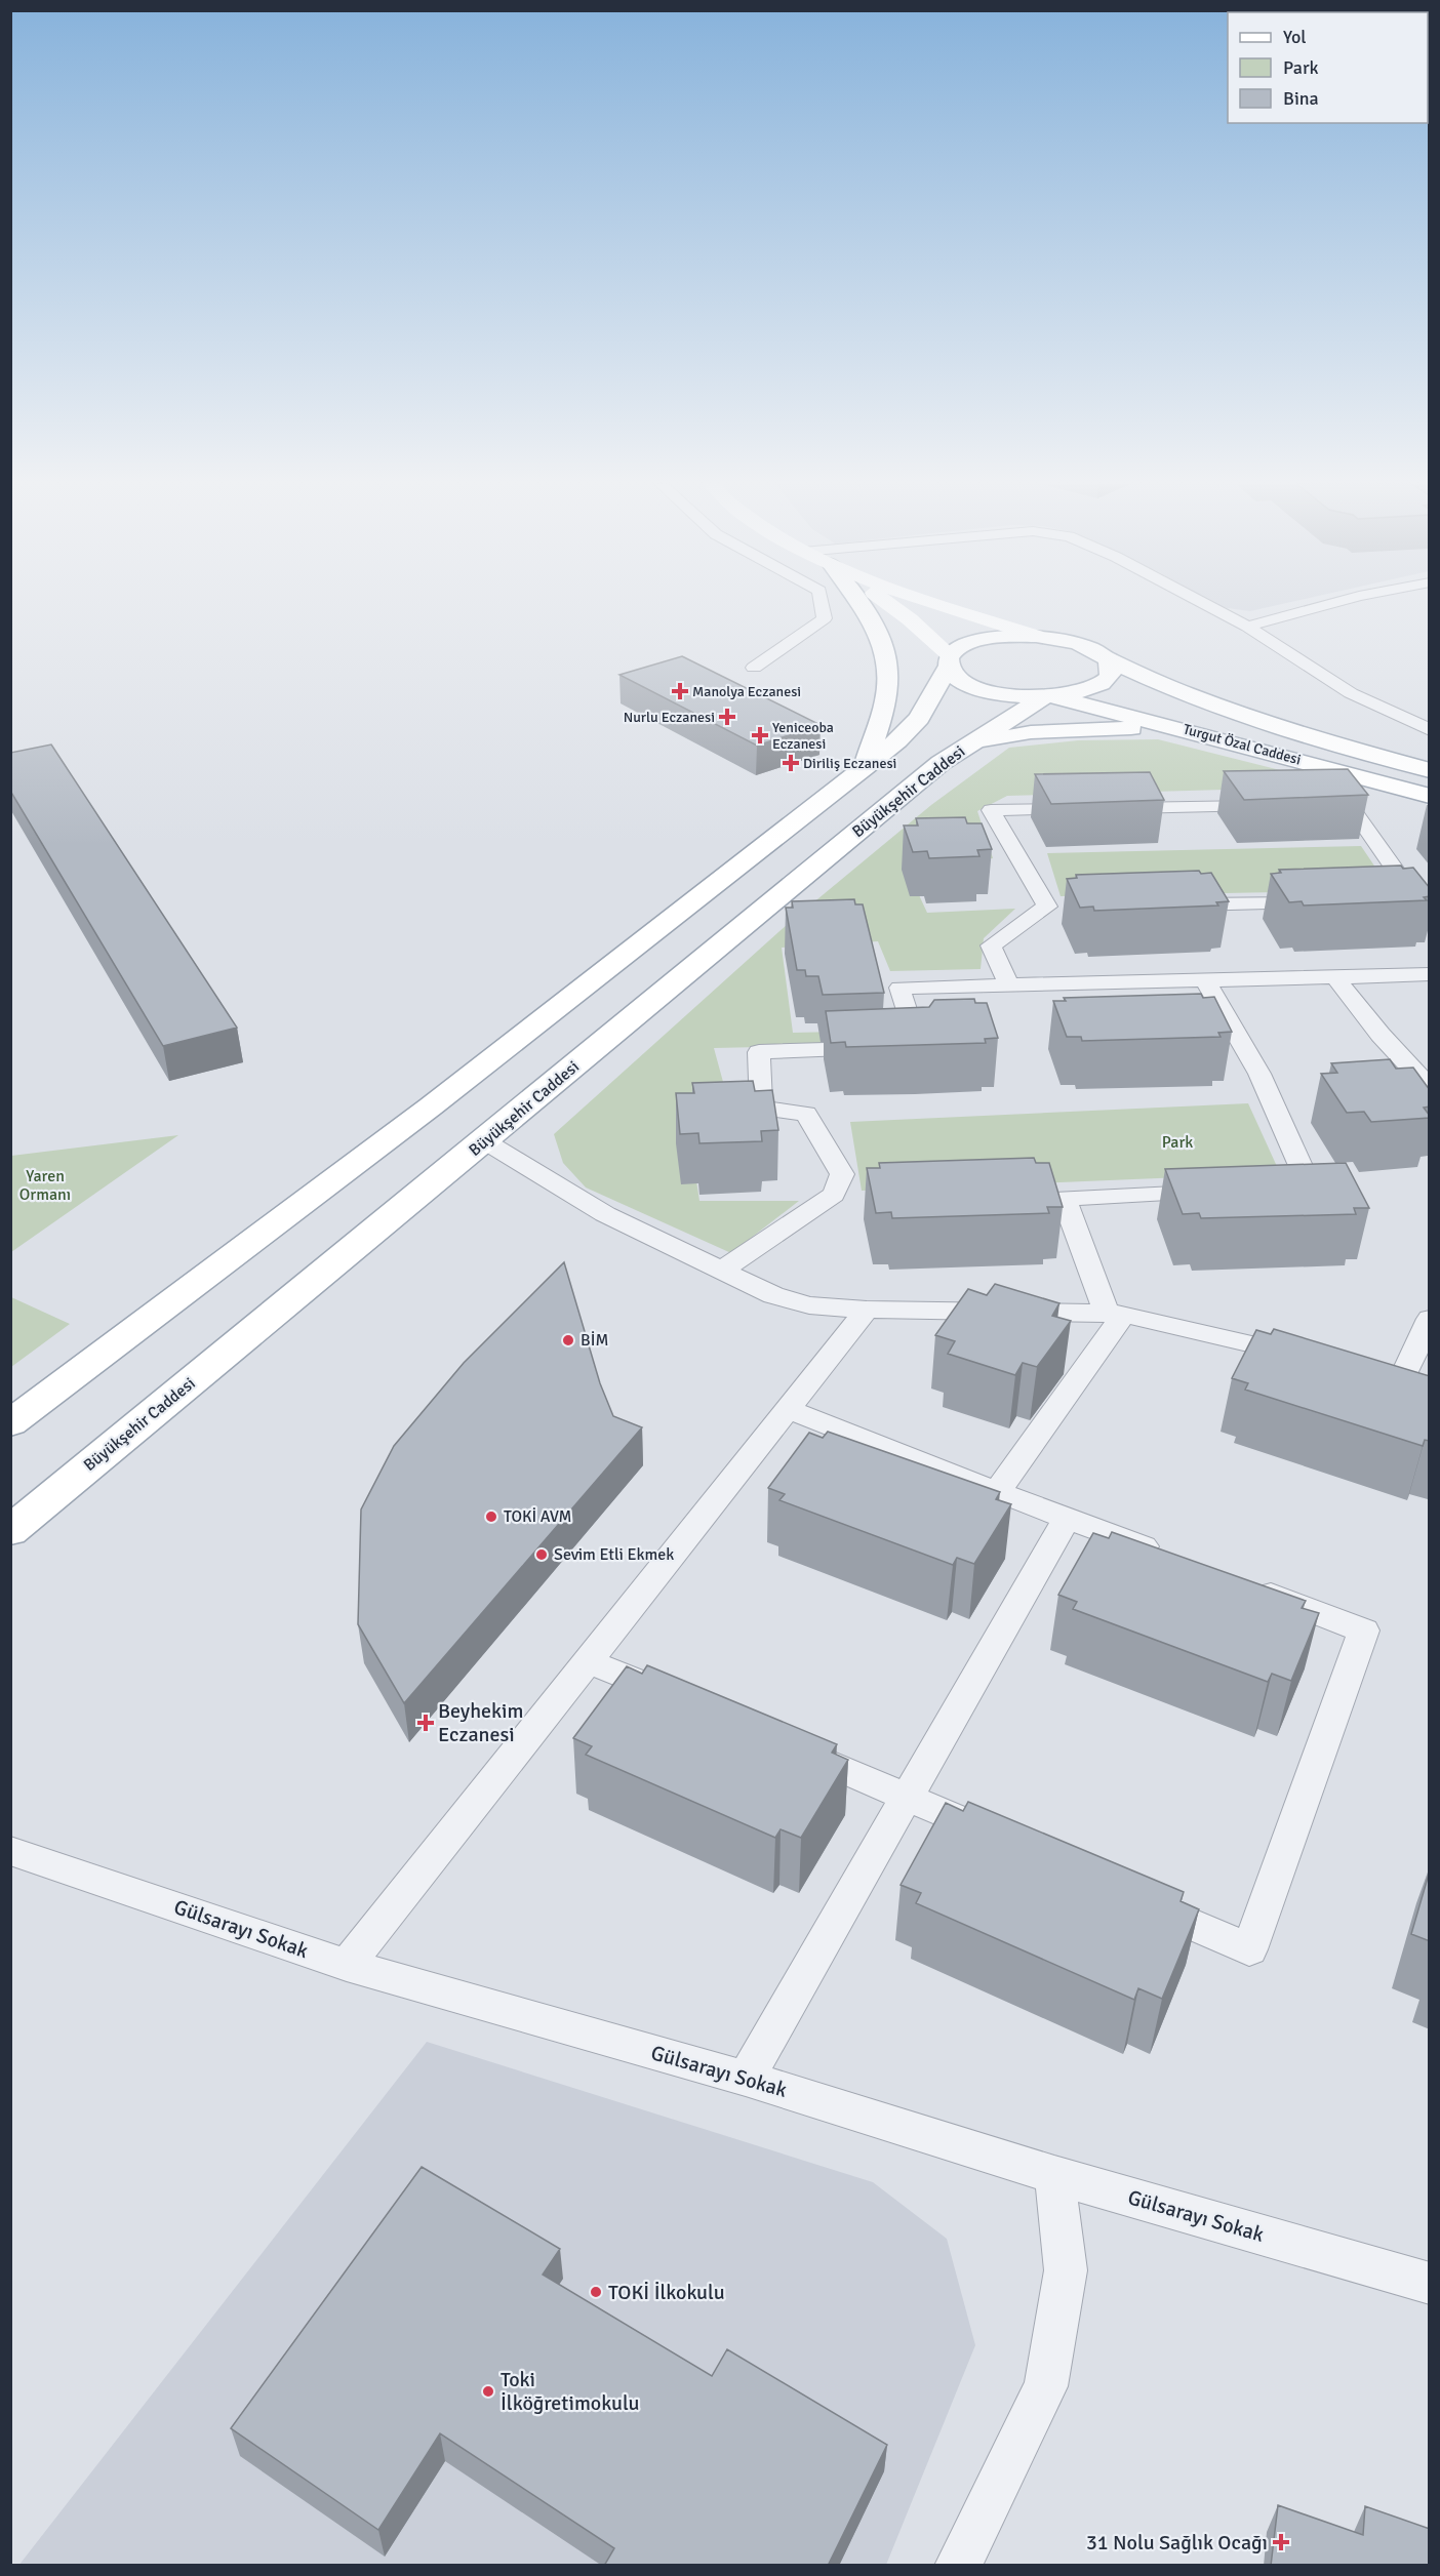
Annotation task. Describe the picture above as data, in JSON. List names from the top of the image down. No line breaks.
{"streets":{"main road":["Turgut Özal Caddesi","Büyükşehir Caddesi"],"street":["Gülsarayı Sokak"]},"crossings":[["Turgut Özal Caddesi","Büyükşehir Caddesi"]],"parks":["Park","Yaren Ormanı"],"places":{"health":["Manolya Eczanesi","Nurlu Eczanesi","Yeniceoba Eczanesi","Diriliş Eczanesi","Beyhekim Eczanesi","31 Nolu Sağlık Ocağı"],"other":["BİM","TOKİ AVM","Sevim Etli Ekmek","TOKİ İlkokulu","Toki İlköğretimokulu"]},"legend":["Yol","Park","Bina"]}
